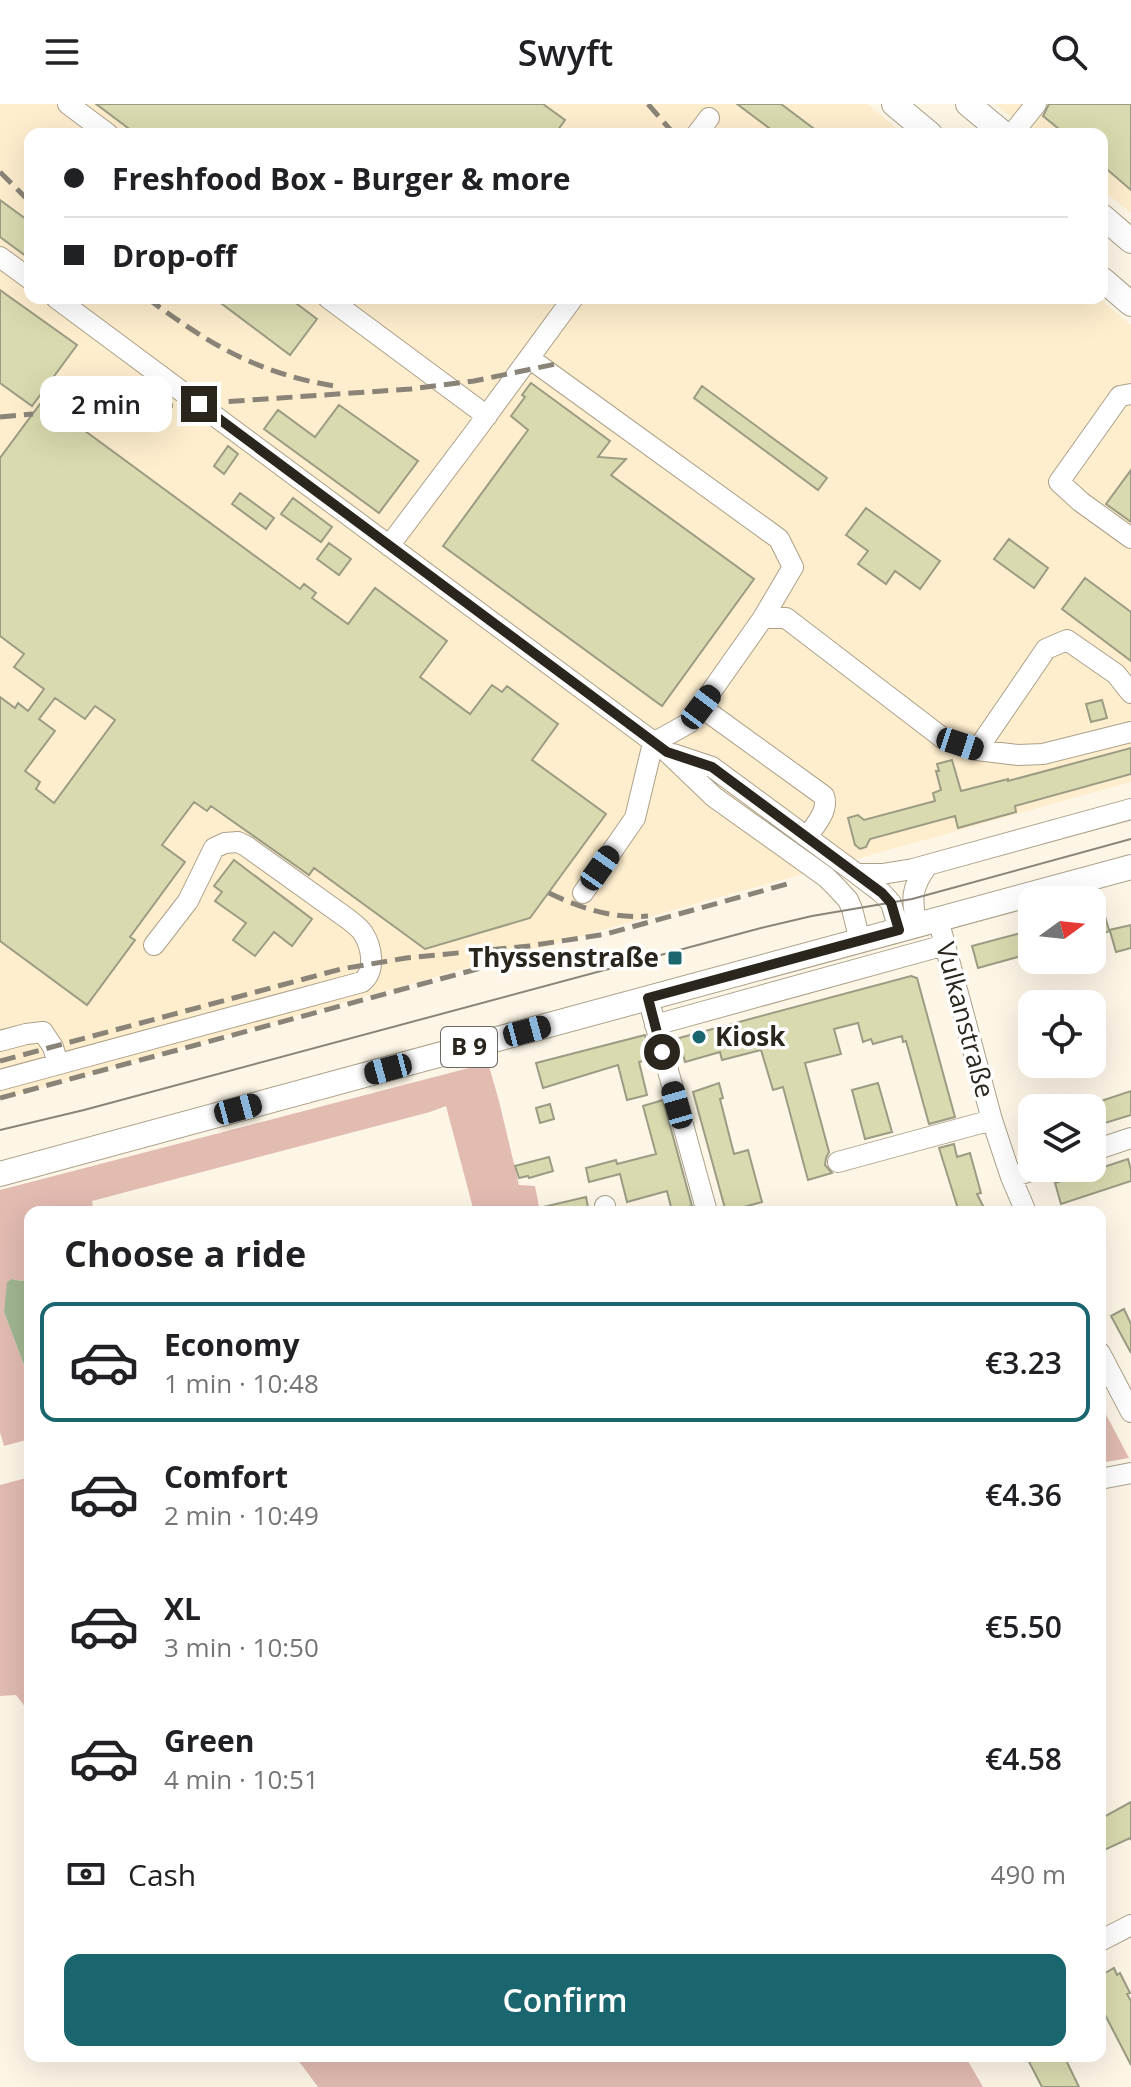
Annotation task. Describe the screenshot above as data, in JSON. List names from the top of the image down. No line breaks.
{"streets":{"main road":["B 9"],"street":["Vulkanstraße"]},"crossings":[["Vulkanstraße","B 9"]],"places":{"transit":["Thyssenstraße"],"other":["Kiosk"]},"north":"right","page":{"header":"Swyft","banner":["Freshfood Box - Burger & more","Drop-off"],"bubble":"2 min","heading":"Choose a ride","list":[{"name":"Economy","note":"1 min · 10:48","value":"€3.23"},{"name":"Comfort","note":"2 min · 10:49","value":"€4.36"},{"name":"XL","note":"3 min · 10:50","value":"€5.50"},{"name":"Green","note":"4 min · 10:51","value":"€4.58"}],"pay":["Cash","490 m"],"buttons":"Confirm"}}
